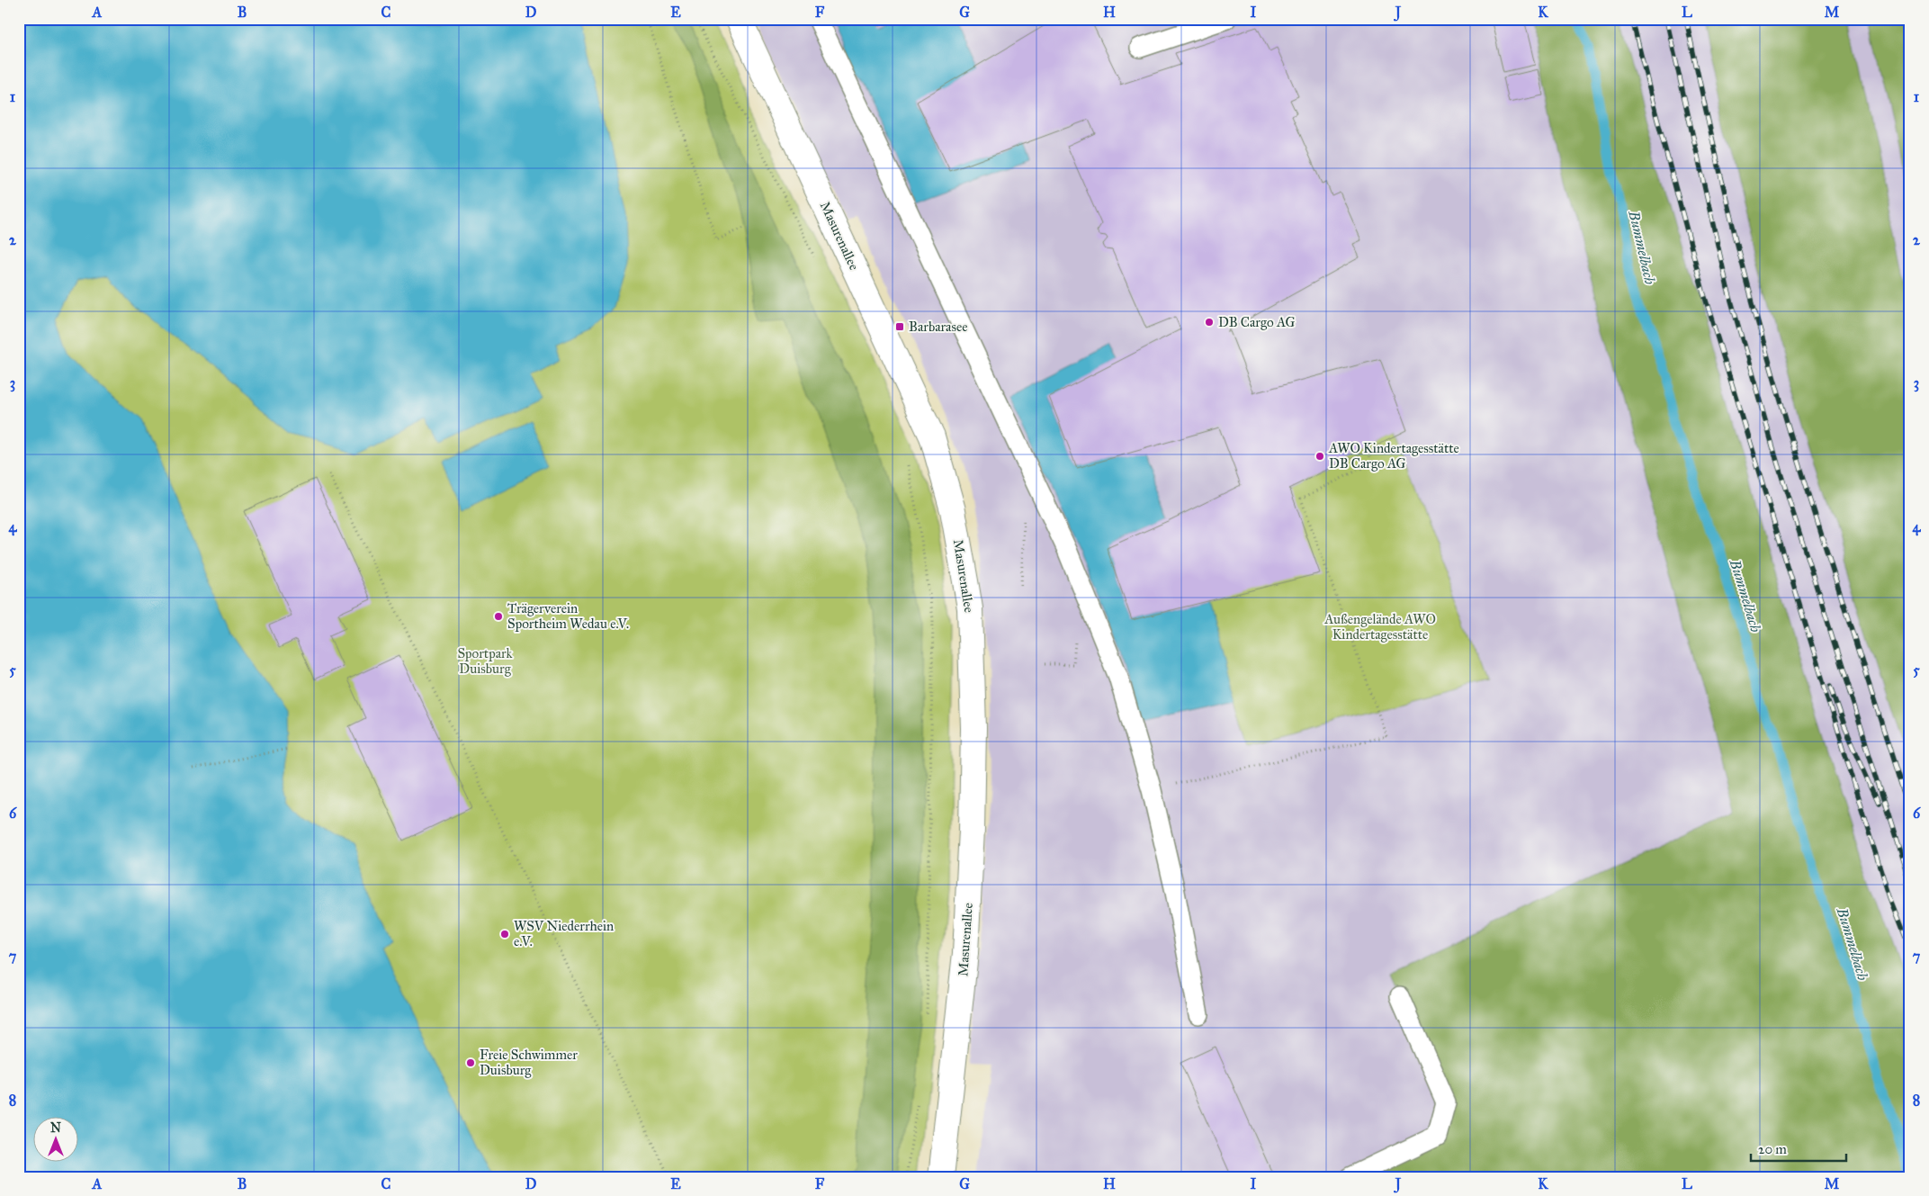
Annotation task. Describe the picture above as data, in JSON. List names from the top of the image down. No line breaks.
{"streets":{"street":["Masurenallee"]},"water":["Bummelbach"],"parks":["Außengelände AWO Kindertagesstätte","Sportpark Duisburg"],"places":{"other":["DB Cargo AG","AWO Kindertagesstätte DB Cargo AG","Trägerverein Sportheim Wedau e.V.","WSV Niederrhein e.V.","Freie Schwimmer Duisburg"],"transit":["Barbarasee"]},"scale_bar":"20 m","north":"top","grid":{"columns":["A","B","C","D","E","F","G","H","I","J","K","L","M"],"rows":["1","2","3","4","5","6","7","8"]}}
